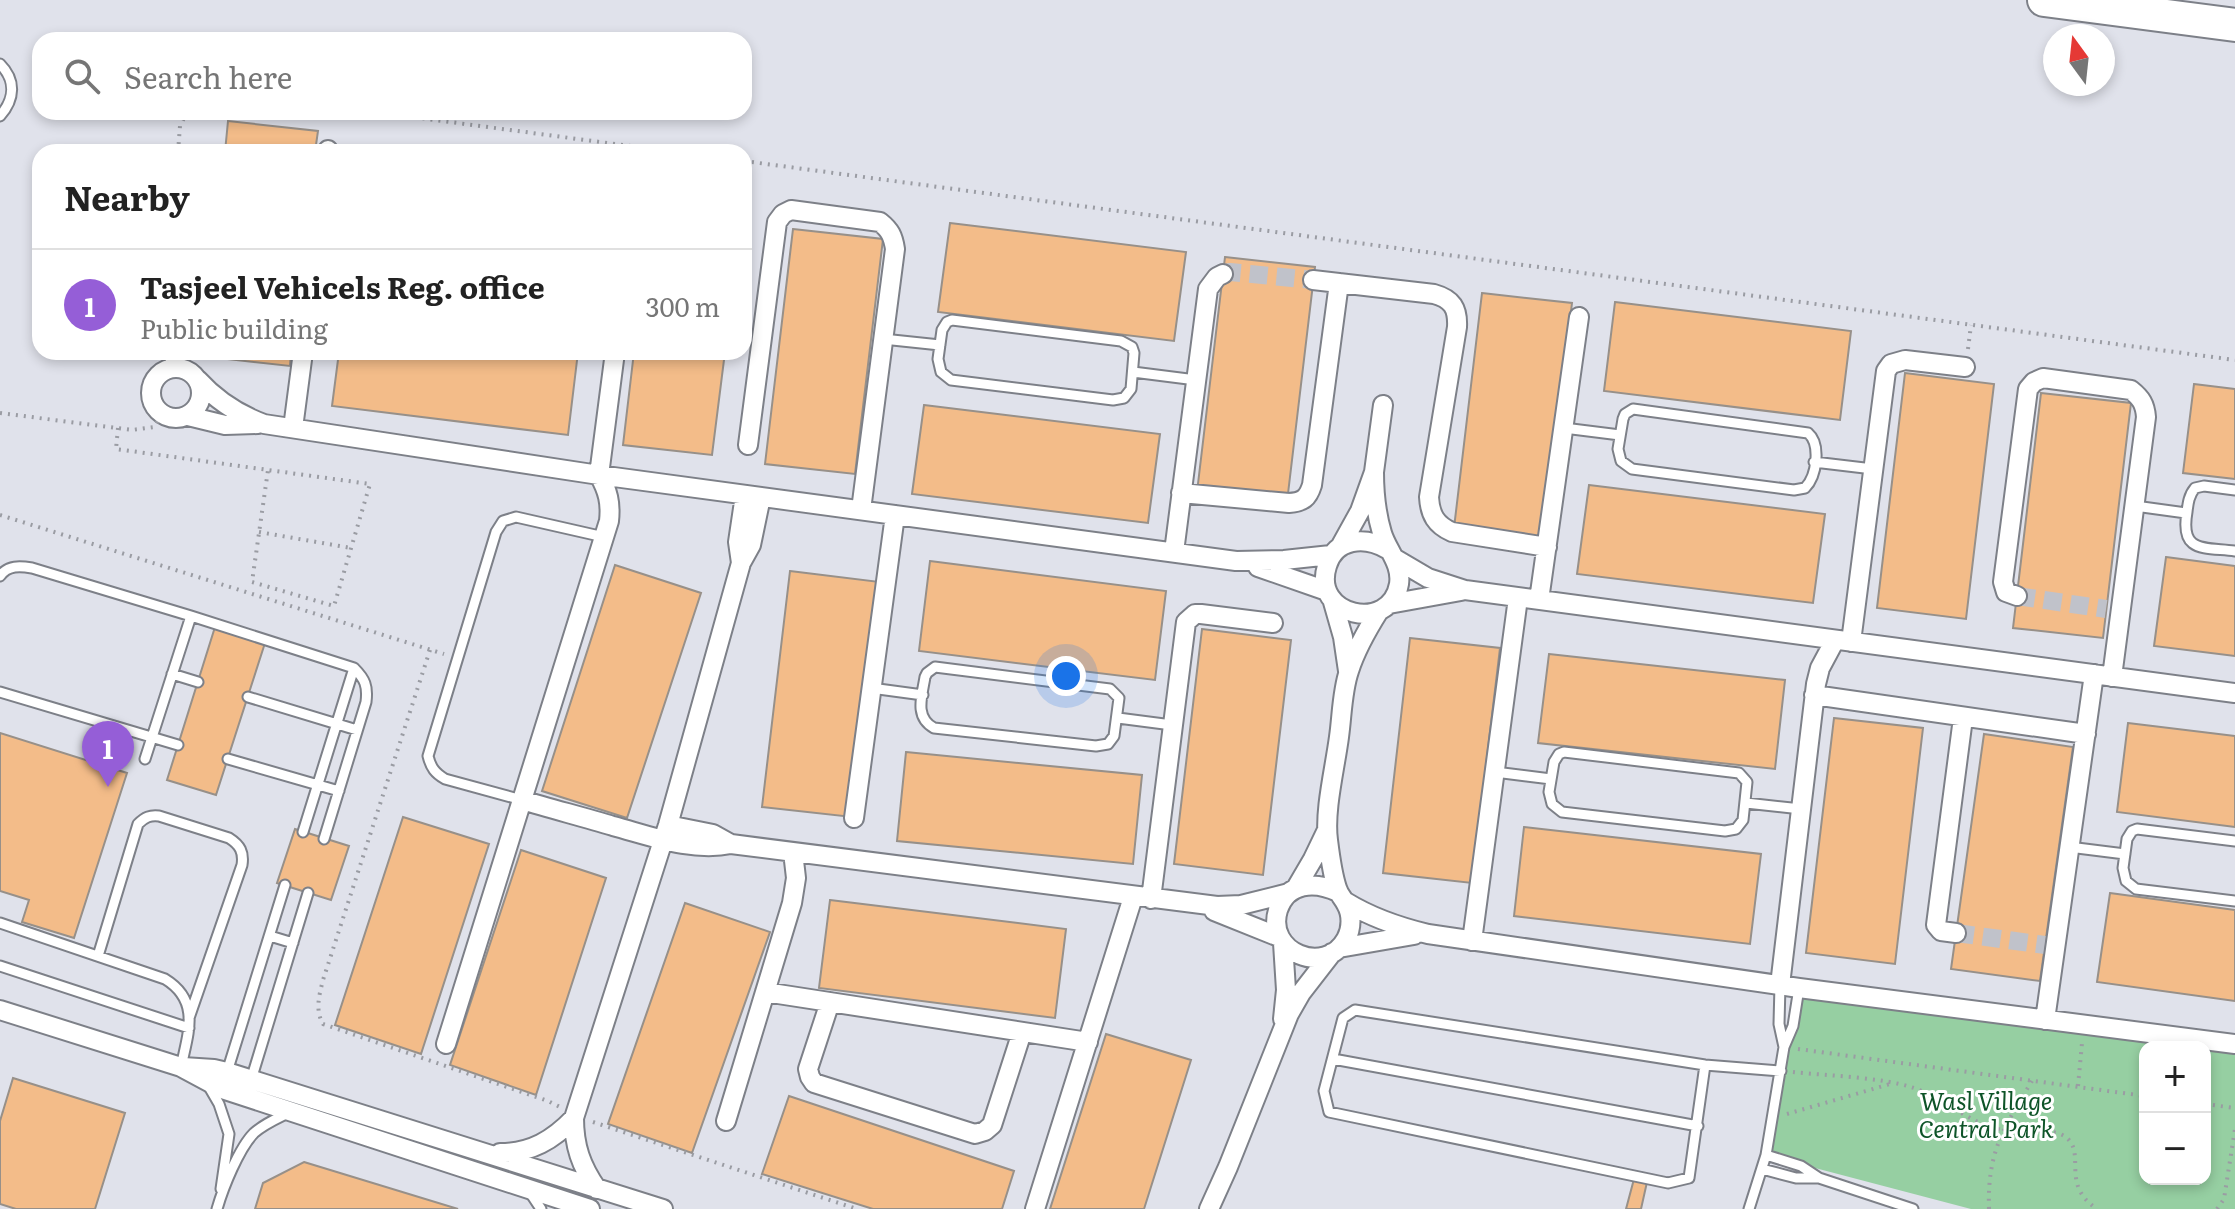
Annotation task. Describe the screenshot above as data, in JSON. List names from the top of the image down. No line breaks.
{"parks":["Wasl Village Central Park"],"north":"top","page":{"search":"Search here","heading":"Nearby","list":[{"mark":"1","name":"Tasjeel Vehicels Reg. office","note":"Public building","value":"300 m"}],"pins":"1","map_buttons":["+","−"]}}
